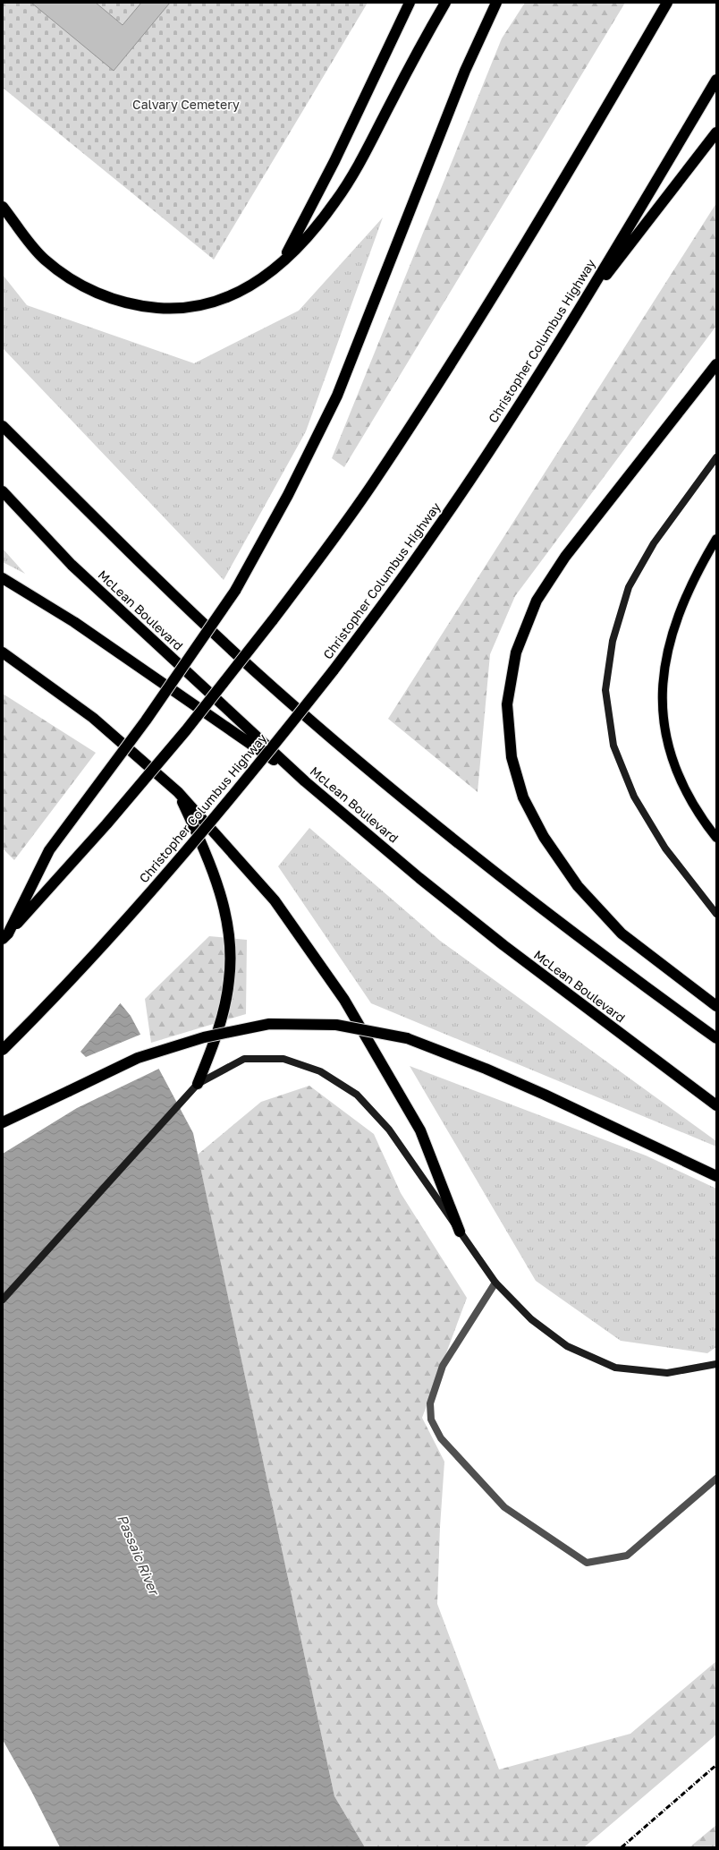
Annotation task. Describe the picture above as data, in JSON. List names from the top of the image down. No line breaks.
{"streets":{"highway":["Christopher Columbus Highway","McLean Boulevard"]},"water":["Passaic River"],"parks":["Calvary Cemetery"]}
